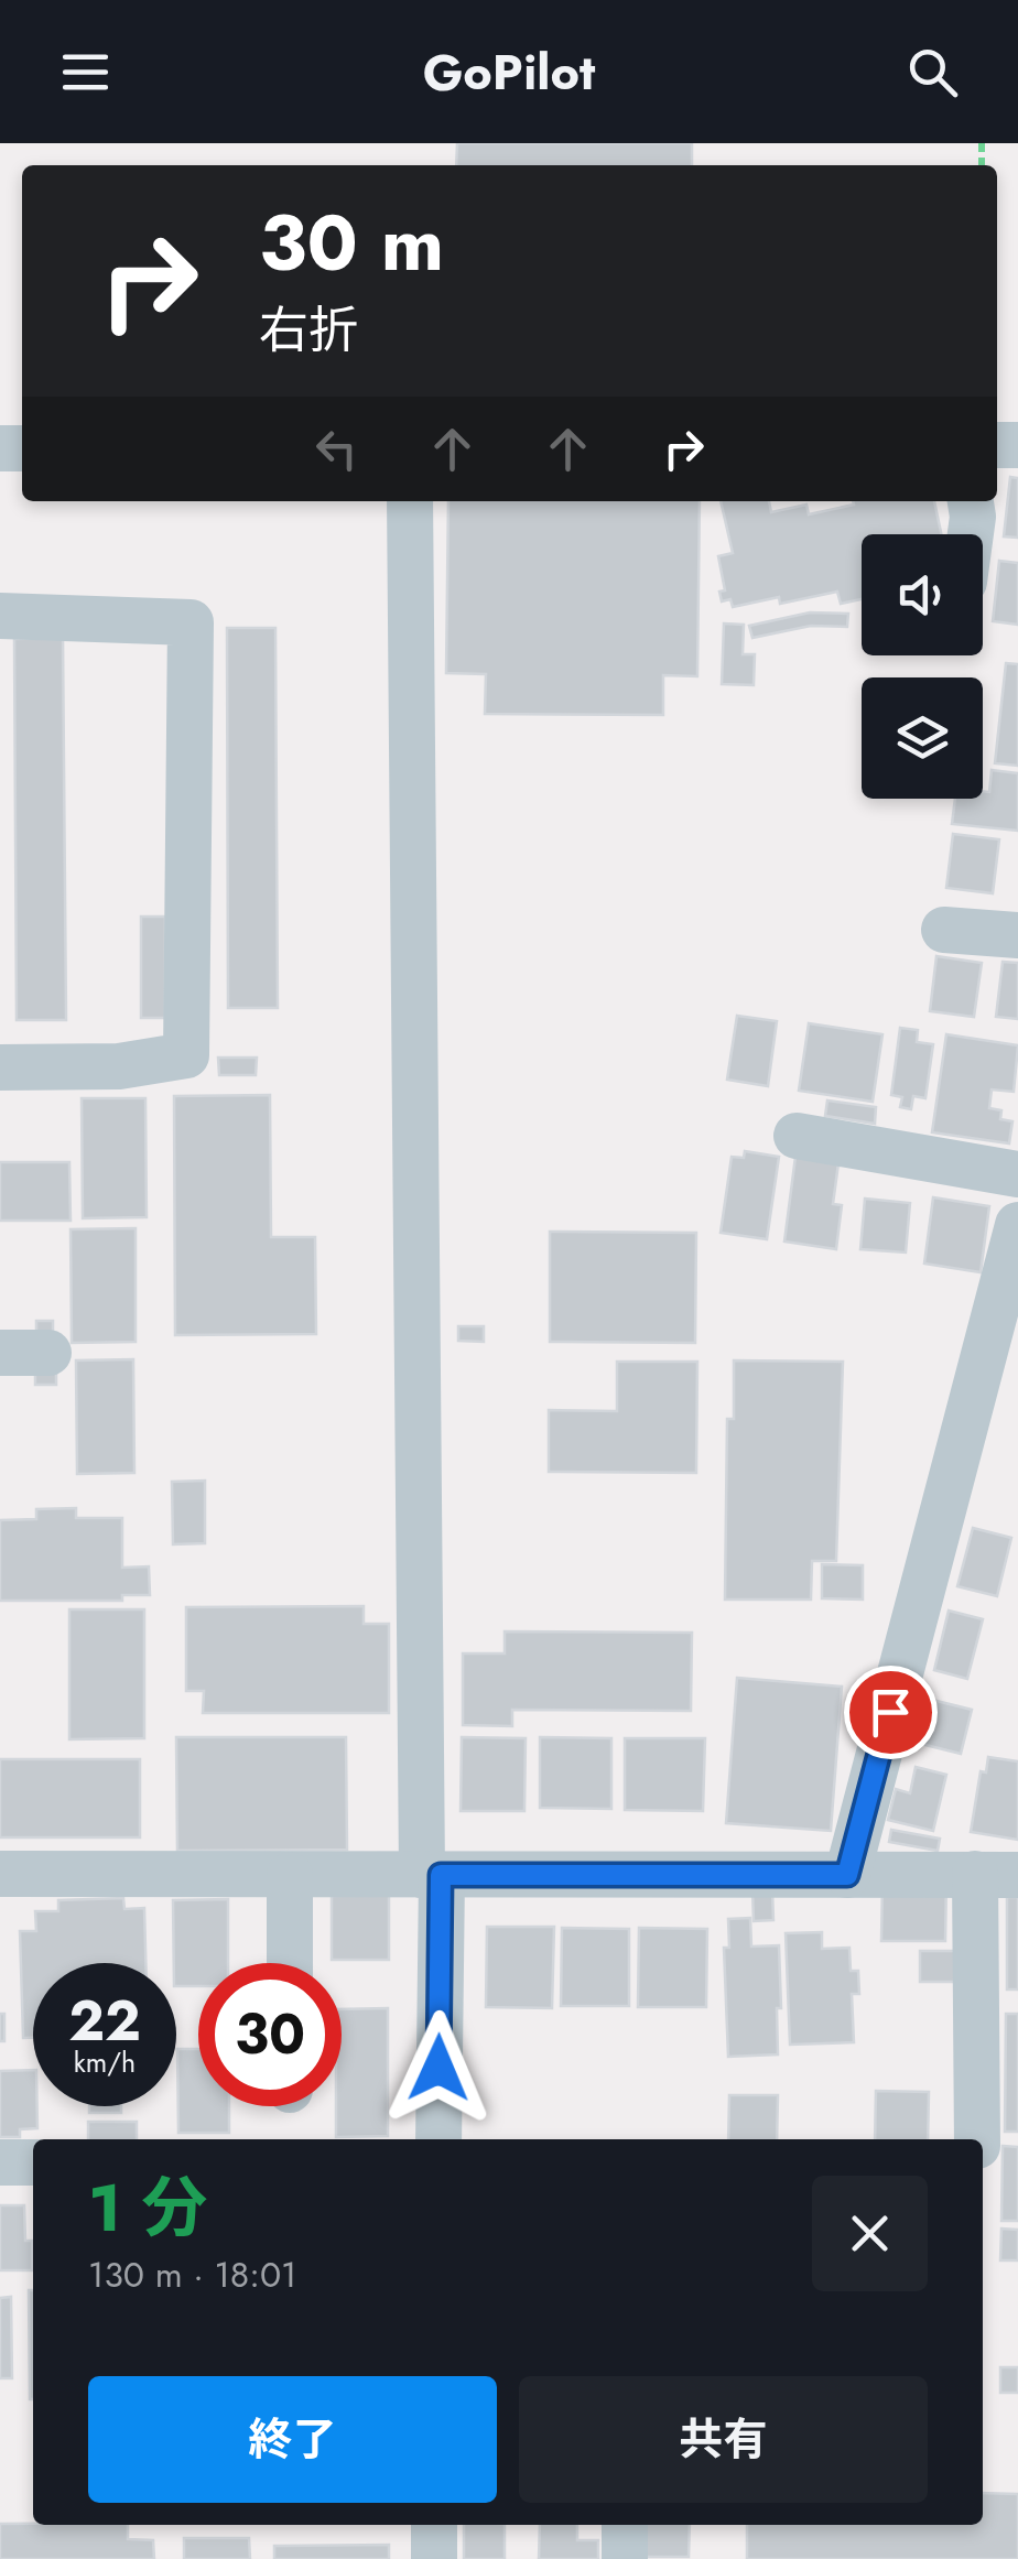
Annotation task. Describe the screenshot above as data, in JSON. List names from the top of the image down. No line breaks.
{"page":{"header":"GoPilot","turn":["30 m","右折"],"speed":"22 km/h","limit":"30","heading":["1 分","130 m · 18:01"],"buttons":["終了","共有"]}}
